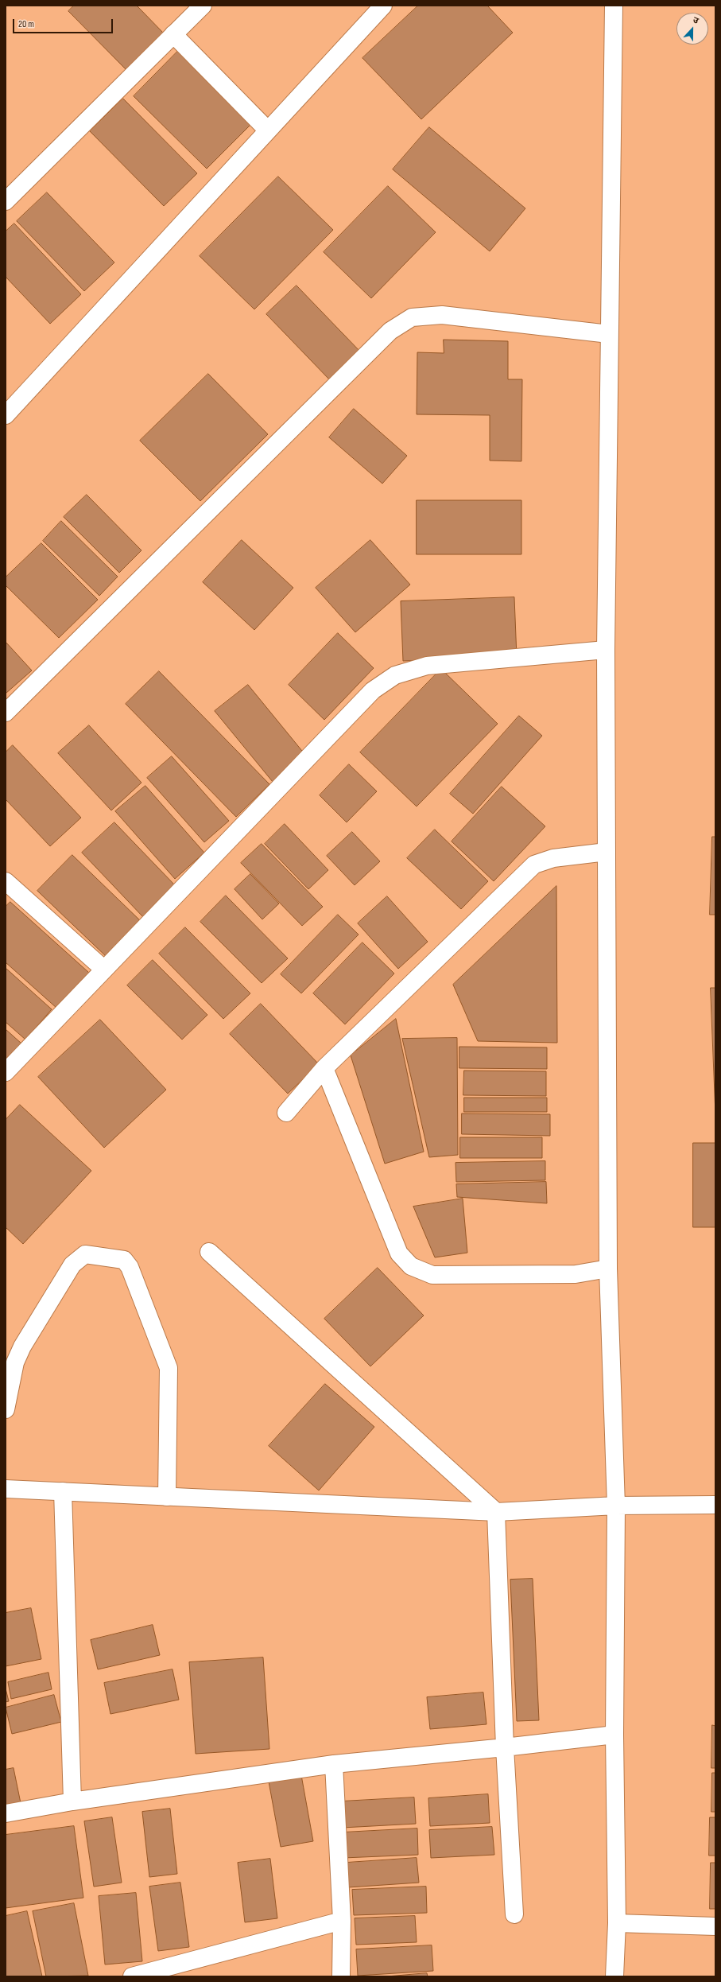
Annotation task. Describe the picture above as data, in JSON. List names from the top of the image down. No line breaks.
{"scale_bar":"20 m","north":"top"}
